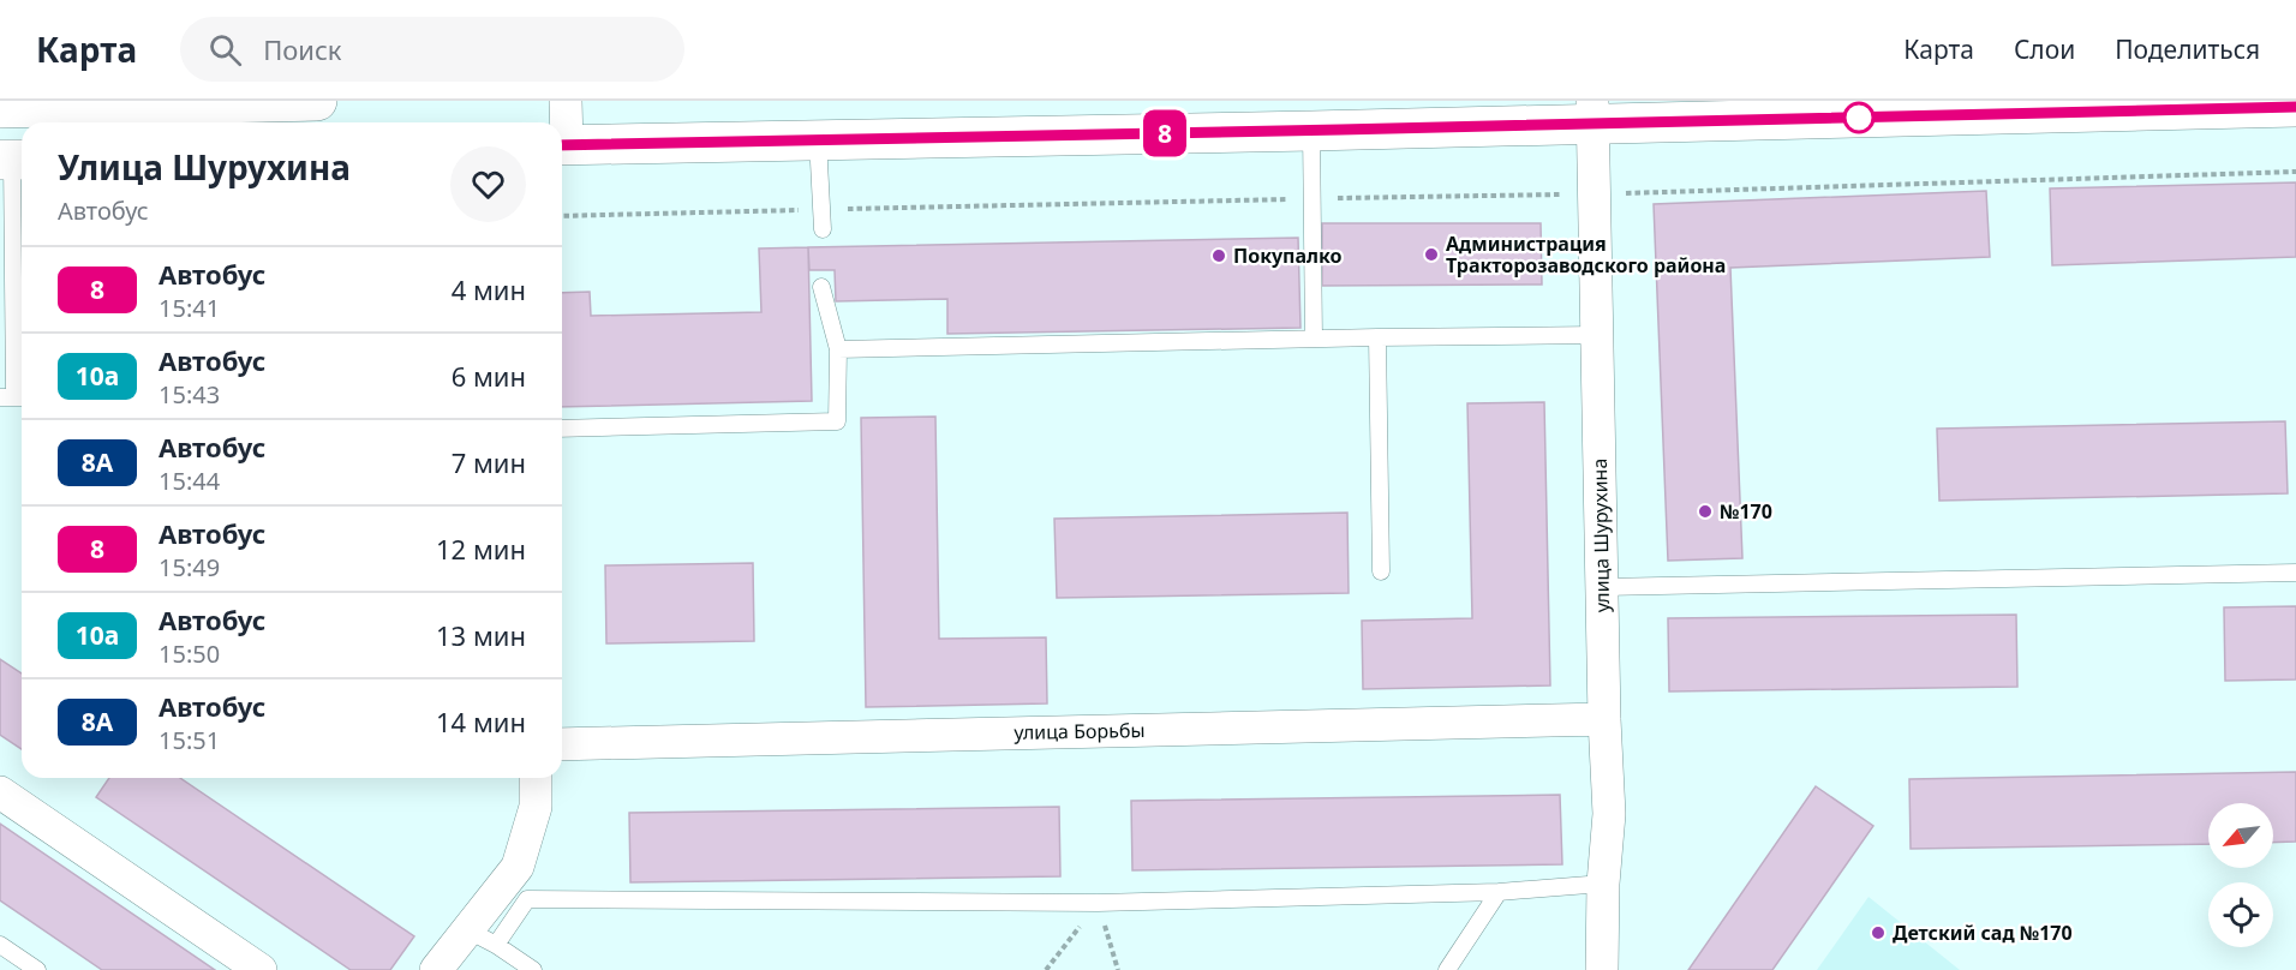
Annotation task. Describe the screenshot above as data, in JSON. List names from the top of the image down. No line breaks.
{"streets":{"street":["улица Шурухина","улица Борьбы"]},"crossings":[["улица Шурухина","улица Борьбы"]],"places":["Администрация Тракторозаводского района","Покупалко","№170","Детский сад №170"],"lines":["bus line 8"],"north":"bottom left","page":{"header":"Карта","search":"Поиск","nav":["Карта","Слои","Поделиться"],"on_map":"8","heading":["Улица Шурухина","Автобус"],"list":[{"mark":"8","name":"Автобус","note":"15:41","value":"4 мин"},{"mark":"10а","name":"Автобус","note":"15:43","value":"6 мин"},{"mark":"8А","name":"Автобус","note":"15:44","value":"7 мин"},{"mark":"8","name":"Автобус","note":"15:49","value":"12 мин"},{"mark":"10а","name":"Автобус","note":"15:50","value":"13 мин"},{"mark":"8А","name":"Автобус","note":"15:51","value":"14 мин"}]}}
